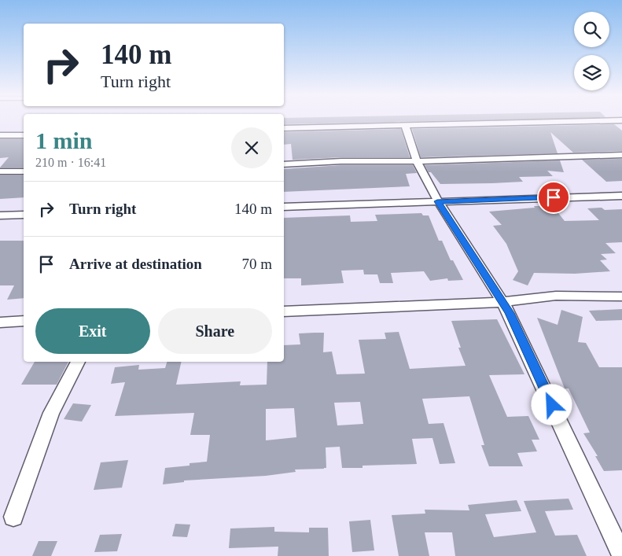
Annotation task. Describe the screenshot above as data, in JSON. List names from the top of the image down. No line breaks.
{"page":{"turn":["140 m","Turn right"],"heading":["1 min","210 m · 16:41"],"list":[{"name":"Turn right","value":"140 m"},{"name":"Arrive at destination","value":"70 m"}],"buttons":["Exit","Share"]}}
